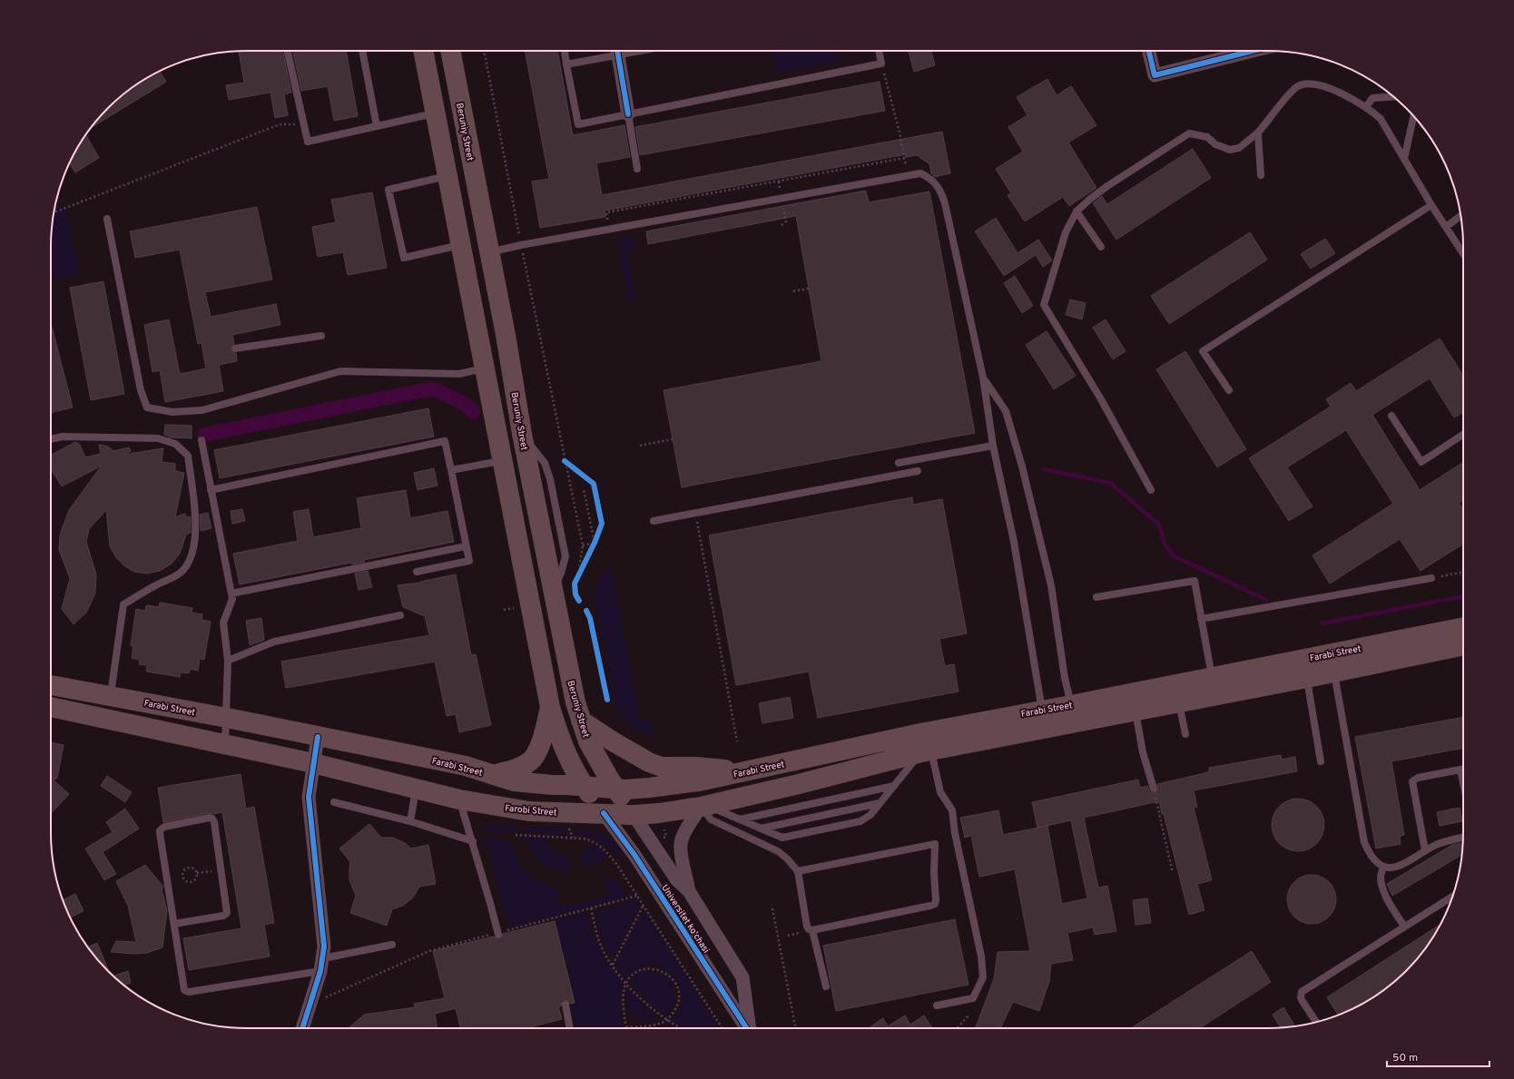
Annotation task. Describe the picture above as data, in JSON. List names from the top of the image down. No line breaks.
{"streets":{"main road":["Beruniy Street","Farabi Street","Farobi Street"],"street":["Universitet ko'chasi"]},"crossings":[["Beruniy Street","Farabi Street"],["Beruniy Street","Universitet ko'chasi"],["Farabi Street","Farobi Street"],["Farabi Street","Universitet ko'chasi"],["Farobi Street","Universitet ko'chasi"]],"scale_bar":"50 m"}
